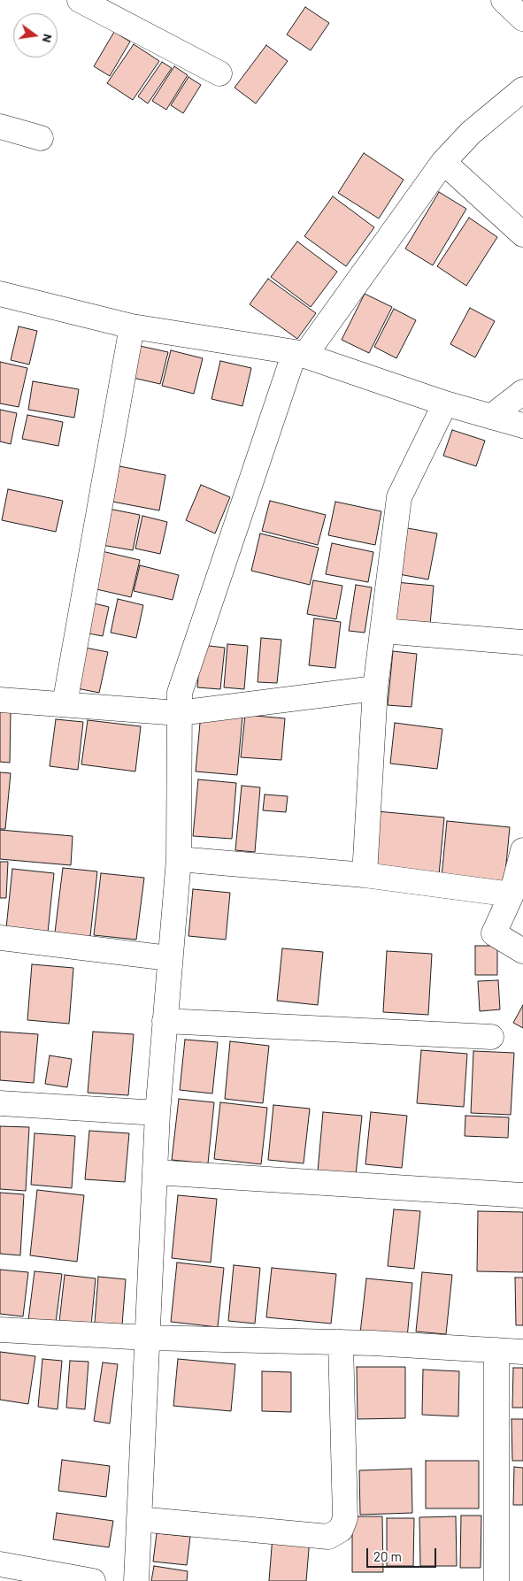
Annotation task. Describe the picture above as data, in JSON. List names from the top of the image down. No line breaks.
{"scale_bar":"20 m","north":"right"}
